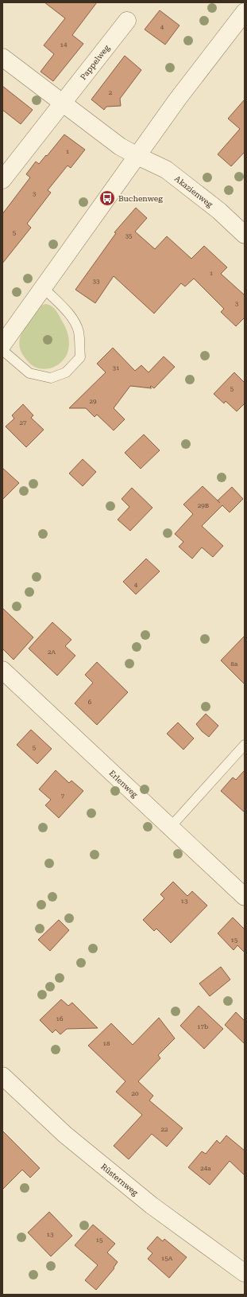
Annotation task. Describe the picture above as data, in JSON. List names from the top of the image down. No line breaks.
{"streets":{"street":["Pappelweg","Akazienweg","Erlenweg","Rüsternweg"]},"places":{"bus stop":["Buchenweg"]},"house_numbers":["4","14","2","1","3","5","35","1","33","3","31","5","29","27","29B","4","2A","8a","6","5","7","13","15","16","17b","18","20","22","24a","13","15","15A"]}
